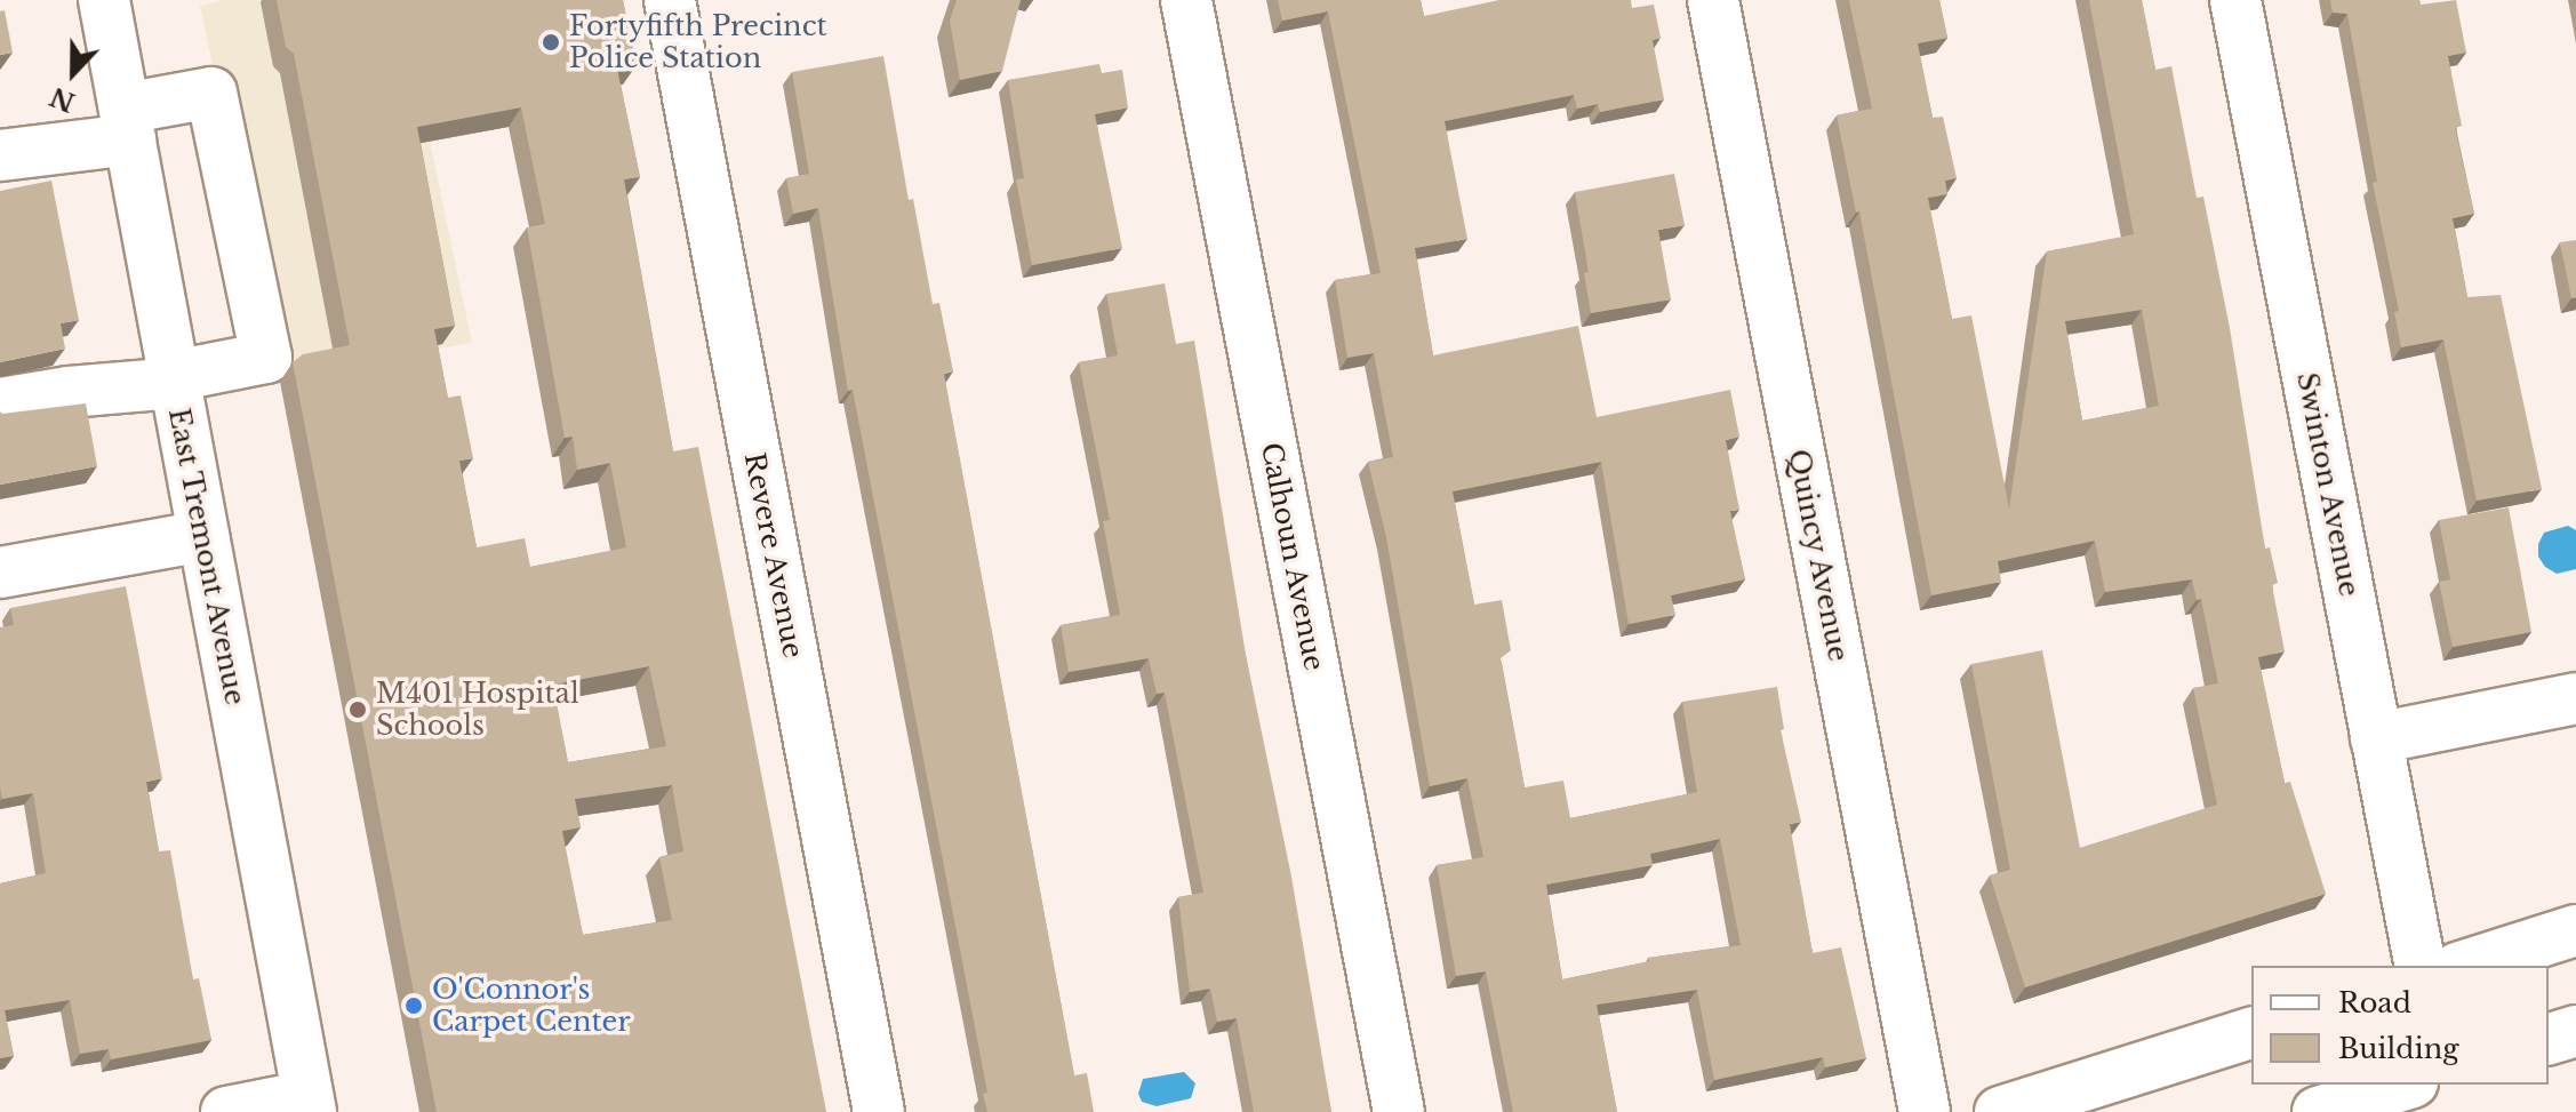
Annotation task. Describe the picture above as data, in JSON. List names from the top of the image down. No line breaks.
{"streets":{"main road":["Swinton Avenue","Revere Avenue","Quincy Avenue","East Tremont Avenue","Calhoun Avenue"]},"places":["Fortyfifth Precinct Police Station","M401 Hospital Schools","O'Connor's Carpet Center"],"legend":["Road","Building"],"north":"bottom"}
